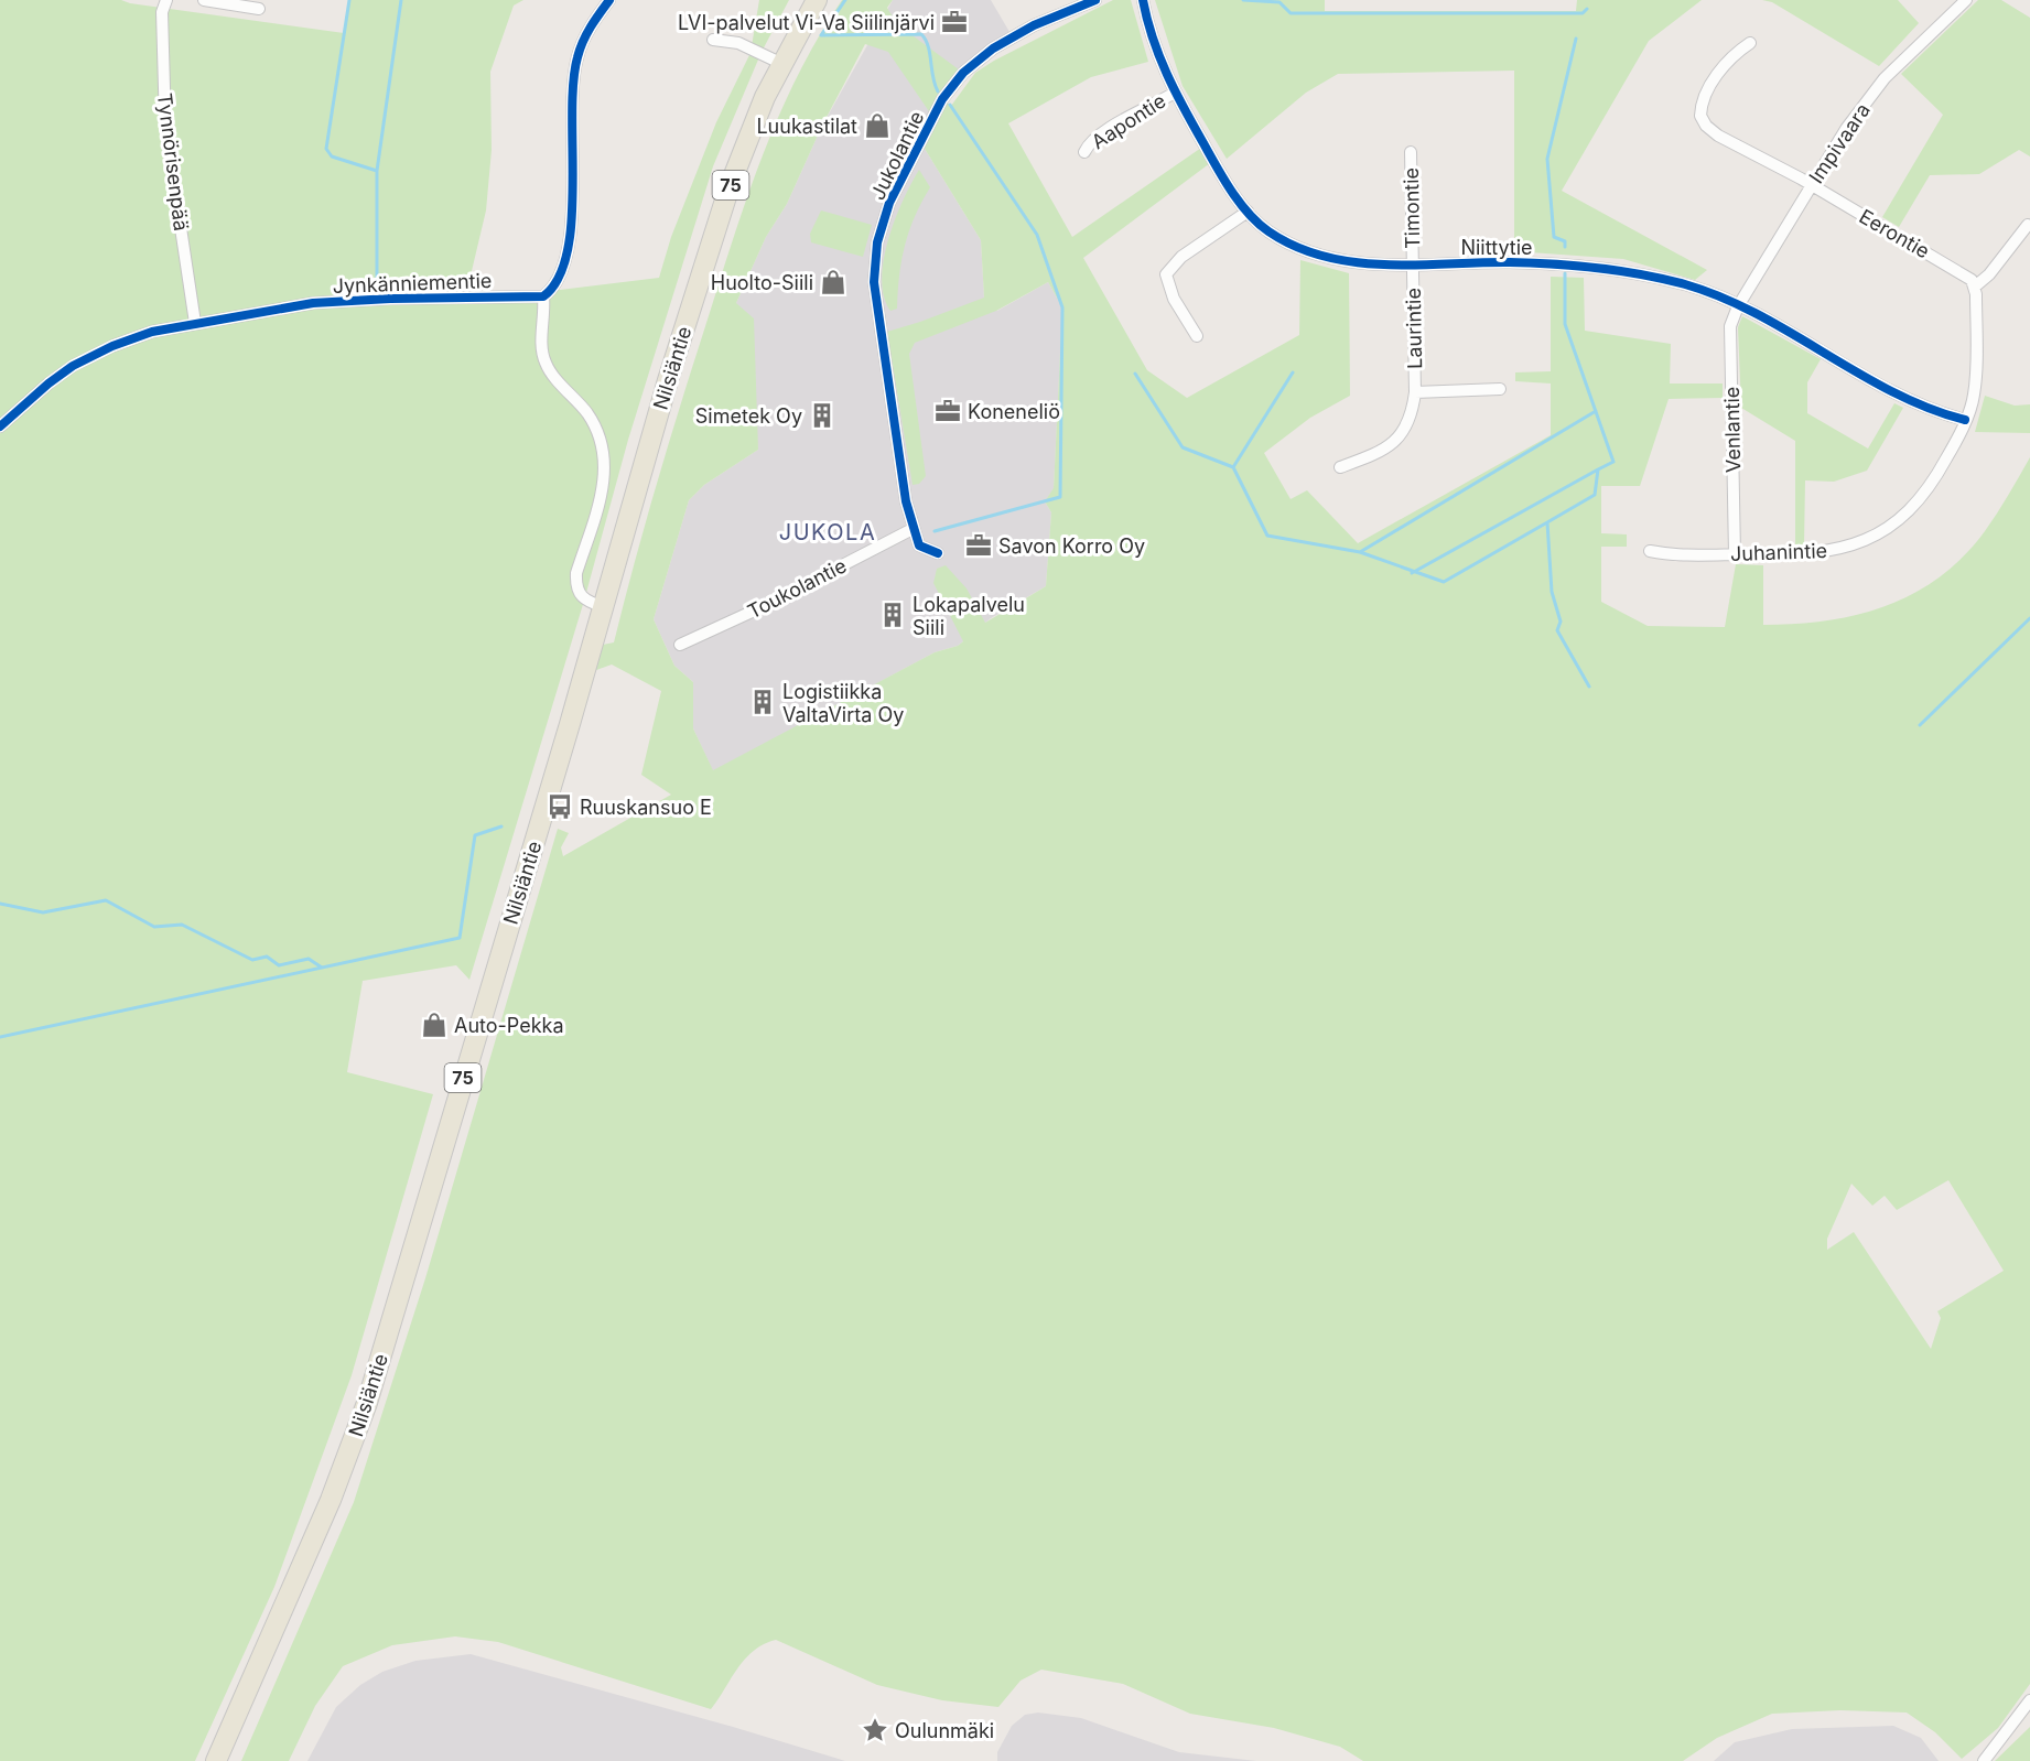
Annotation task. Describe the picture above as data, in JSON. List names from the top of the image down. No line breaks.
{"streets":{"main road":["75","Nilsiäntie"],"street":["Aapontie","Impivaara","Jukolantie","Tynnörisenpää","Timontie","Eerontie","Niittytie","Jynkänniementie","Laurintie","Venlantie","Juhanintie","Toukolantie"]},"crossings":[["Aapontie","Niittytie"],["Impivaara","Eerontie"],["Impivaara","Niittytie"],["Impivaara","Venlantie"],["Jukolantie","Toukolantie"],["Tynnörisenpää","Jynkänniementie"],["Timontie","Niittytie"],["Timontie","Laurintie"],["Niittytie","Laurintie"],["Niittytie","Venlantie"],["Niittytie","Juhanintie"],["Venlantie","Juhanintie"]],"districts":["JUKOLA"],"places":{"office":["LVI-palvelut Vi-Va Siilinjärvi","Koneneliö","Savon Korro Oy"],"shop":["Luukastilat","Huolto-Siili","Auto-Pekka"],"building":["Simetek Oy","Lokapalvelu Siili","Logistiikka ValtaVirta Oy"],"bus stop":["Ruuskansuo E"],"place":["Oulunmäki"]}}
